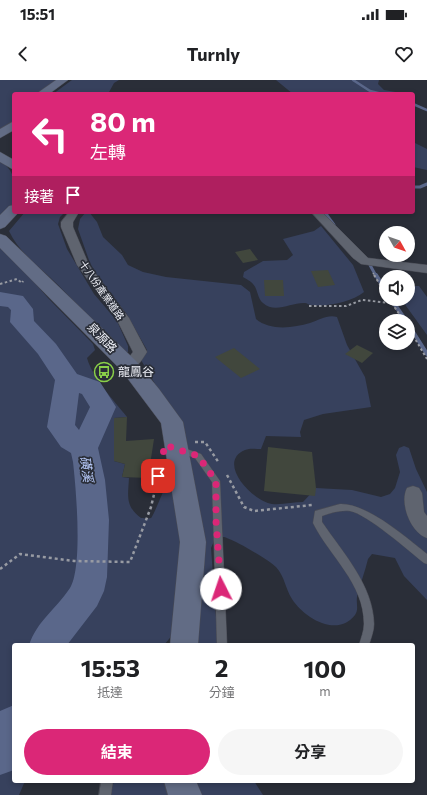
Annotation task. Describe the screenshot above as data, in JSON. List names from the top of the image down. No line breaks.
{"streets":{"street":["十八份產業道路","泉源路"]},"crossings":[["十八份產業道路","泉源路"]],"water":["磺溪"],"places":{"bus stop":["龍鳳谷"]},"north":"bottom right","page":{"status":"15:51","header":"Turnly","turn":["80 m","左轉"],"then":"接著","eta":["15:53","抵達","2","分鐘","100","m"],"buttons":["結束","分享"]}}
